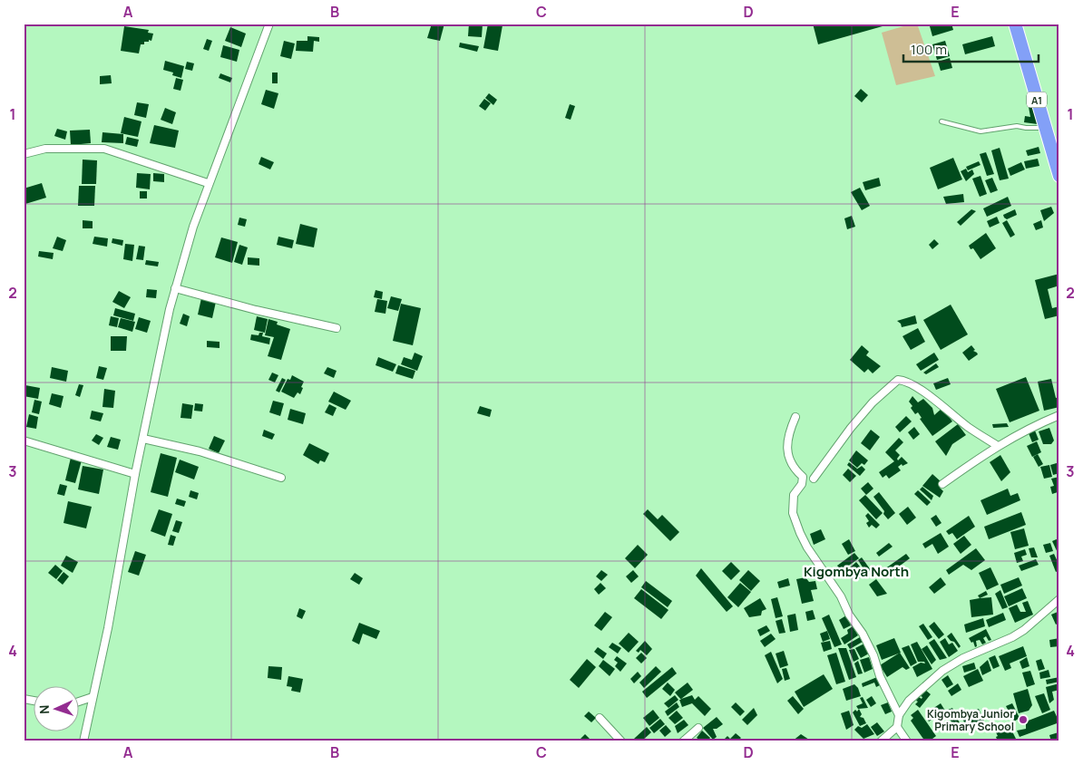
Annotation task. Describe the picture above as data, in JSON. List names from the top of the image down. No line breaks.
{"streets":{"highway":["A1"]},"districts":["Kigombya North"],"places":["Kigombya Junior Primary School"],"scale_bar":"100 m","north":"left","grid":{"columns":["A","B","C","D","E"],"rows":["1","2","3","4"]}}
